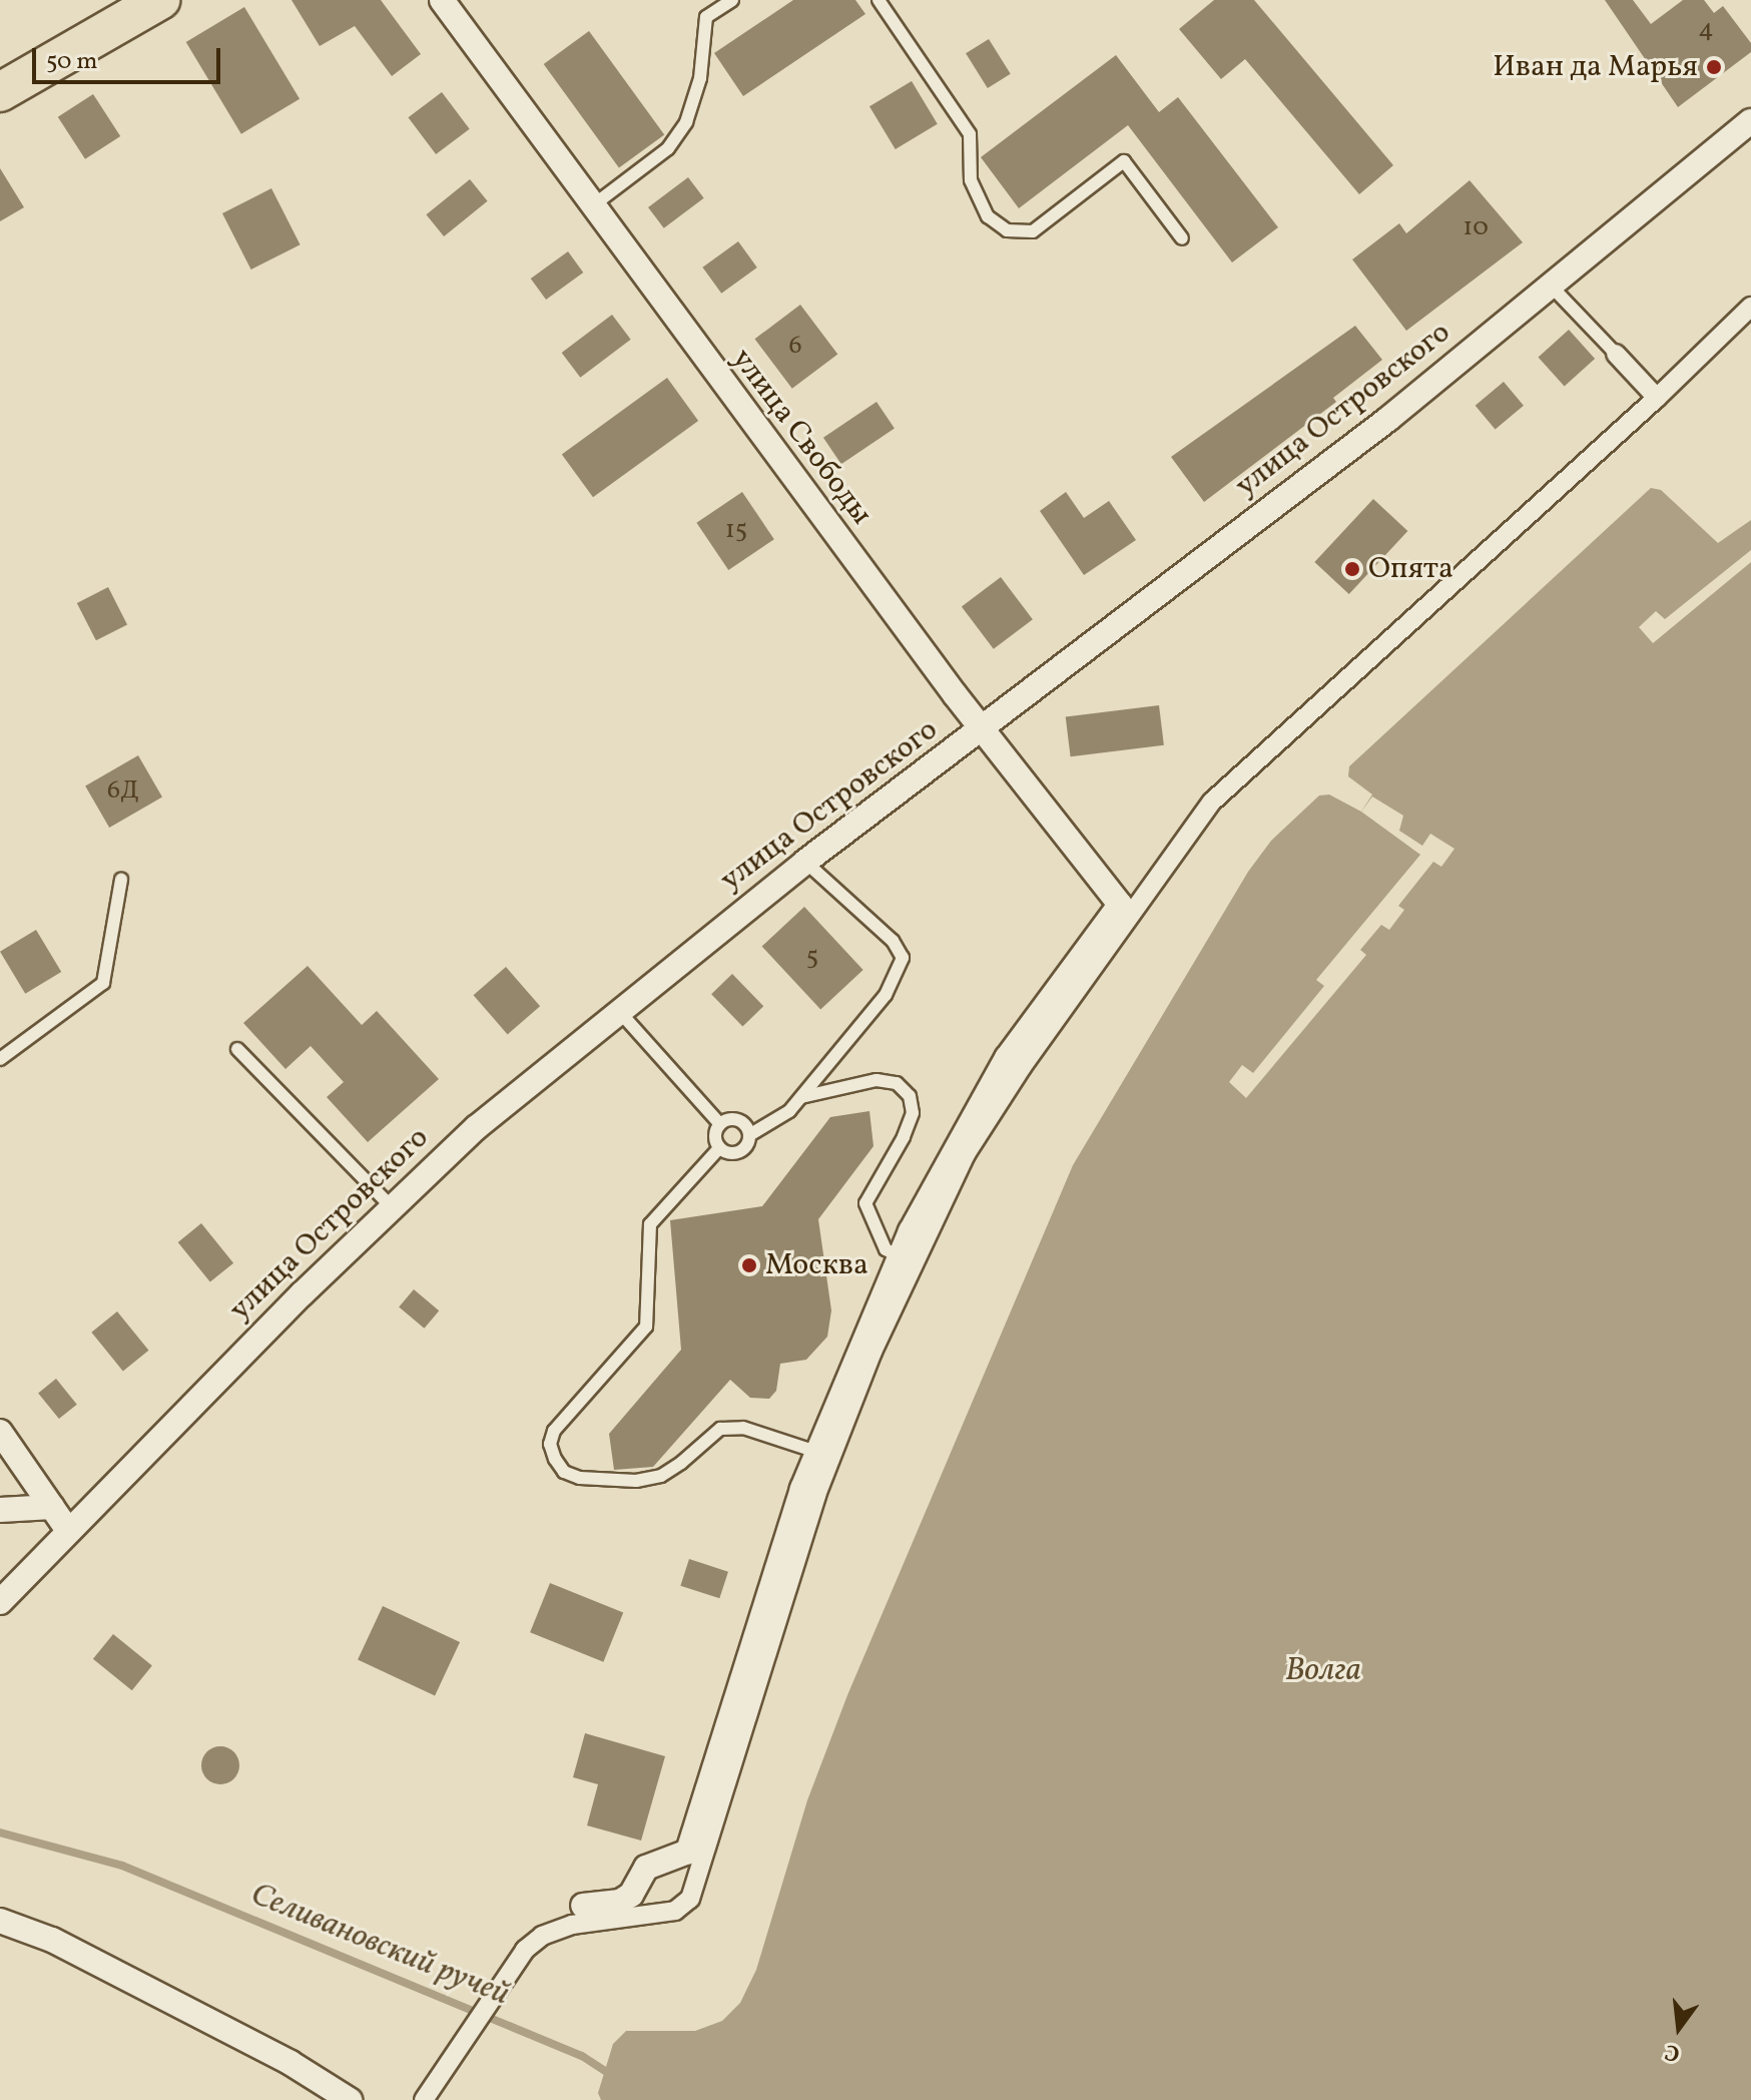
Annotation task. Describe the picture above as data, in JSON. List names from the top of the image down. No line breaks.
{"streets":{"street":["улица Островского","улица Свободы"]},"crossings":[["улица Островского","улица Свободы"]],"water":["Волга","Селивановский ручей"],"places":["Иван да Марья","Опята","Москва"],"house_numbers":["4","10","6","15","6Д","5"],"scale_bar":"50 m","north":"bottom"}
